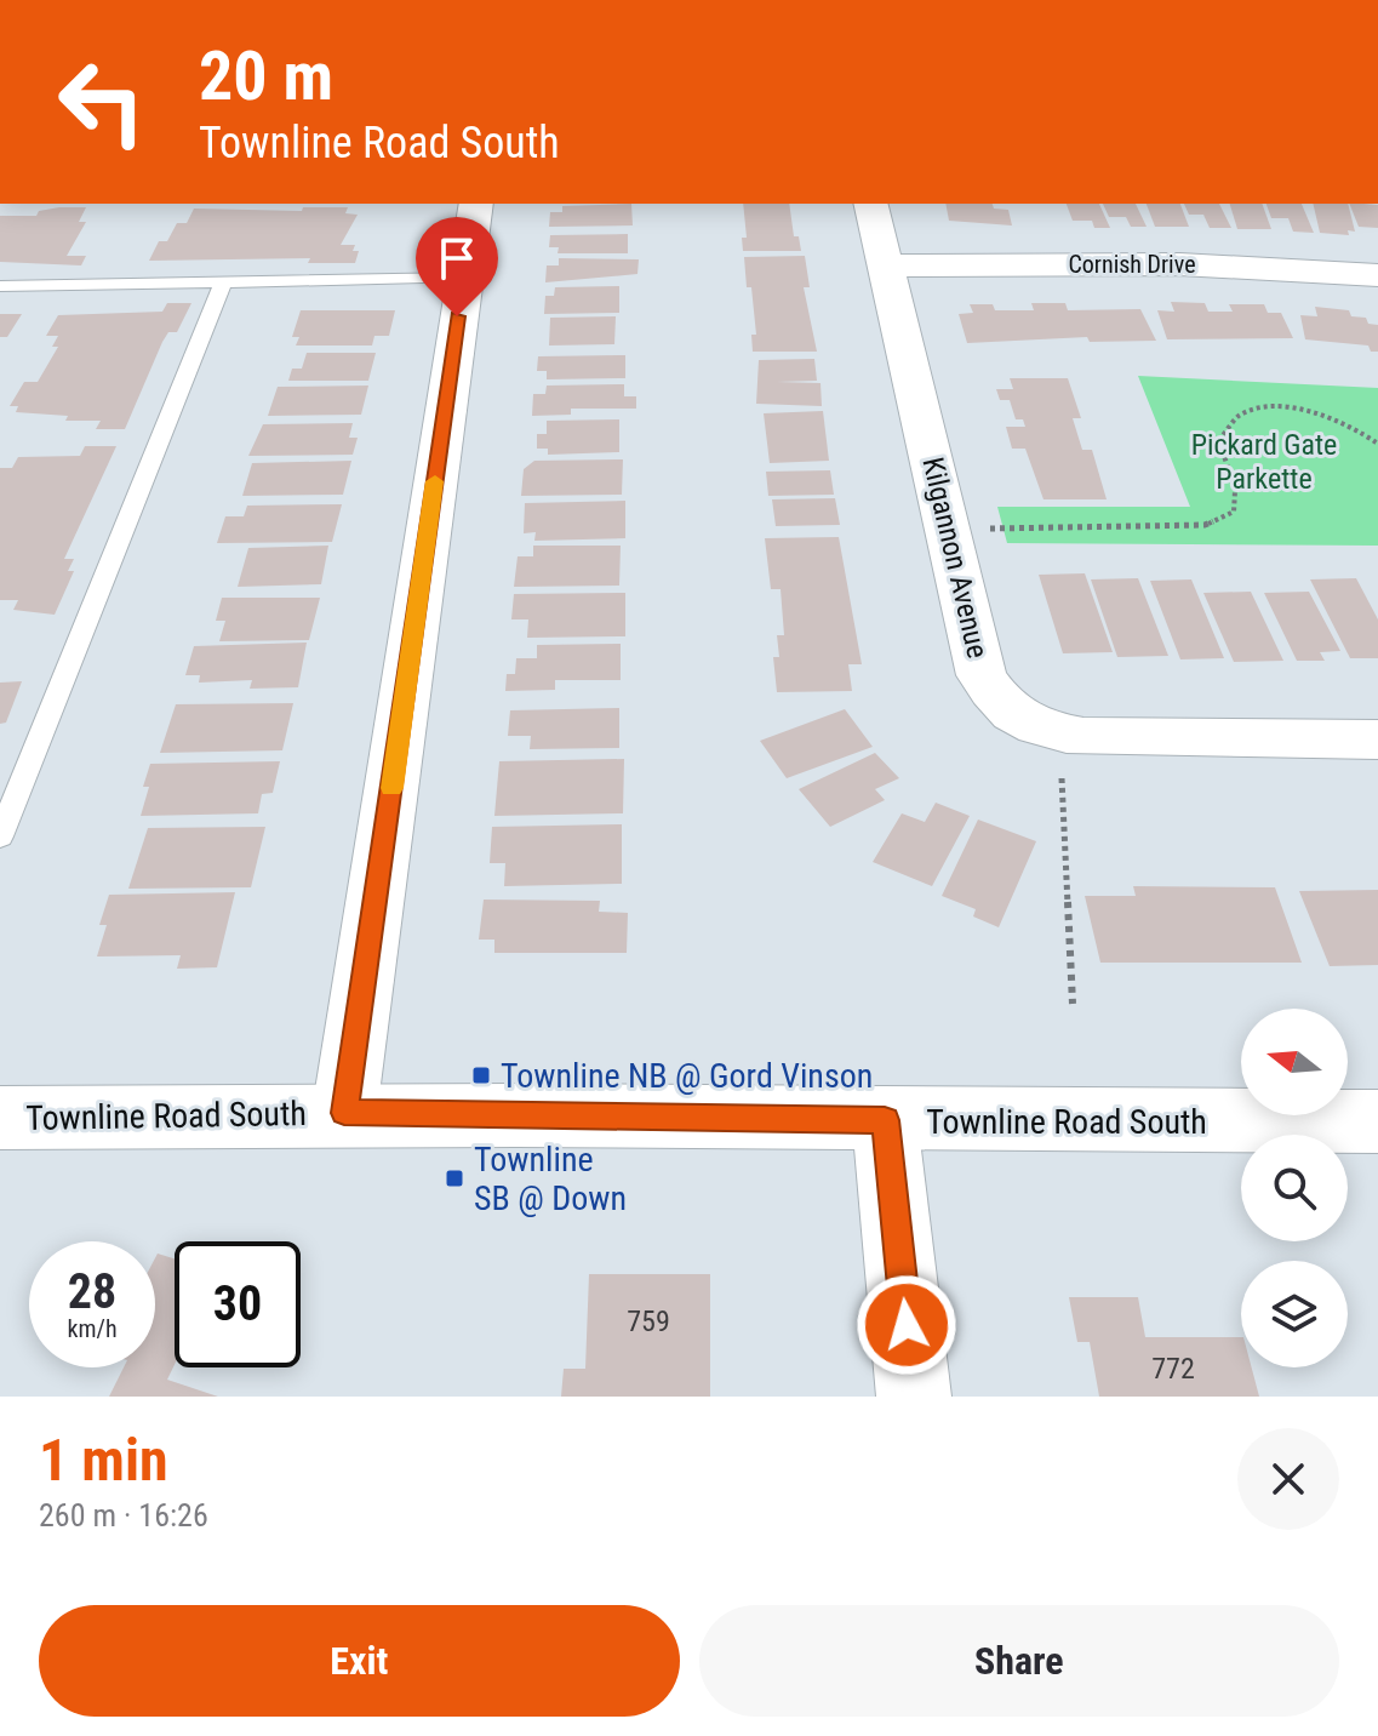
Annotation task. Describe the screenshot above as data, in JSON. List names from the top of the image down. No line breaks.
{"streets":{"street":["Cornish Drive","Kilgannon Avenue","Townline Road South"]},"crossings":[["Cornish Drive","Kilgannon Avenue"]],"parks":["Pickard Gate Parkette"],"places":{"transit":["Townline NB @ Gord Vinson","Townline SB @ Down"]},"house_numbers":["759","772"],"north":"left","page":{"turn":["20 m","Townline Road South"],"speed":"28 km/h","limit":"30","heading":["1 min","260 m · 16:26"],"buttons":["Exit","Share"]}}
